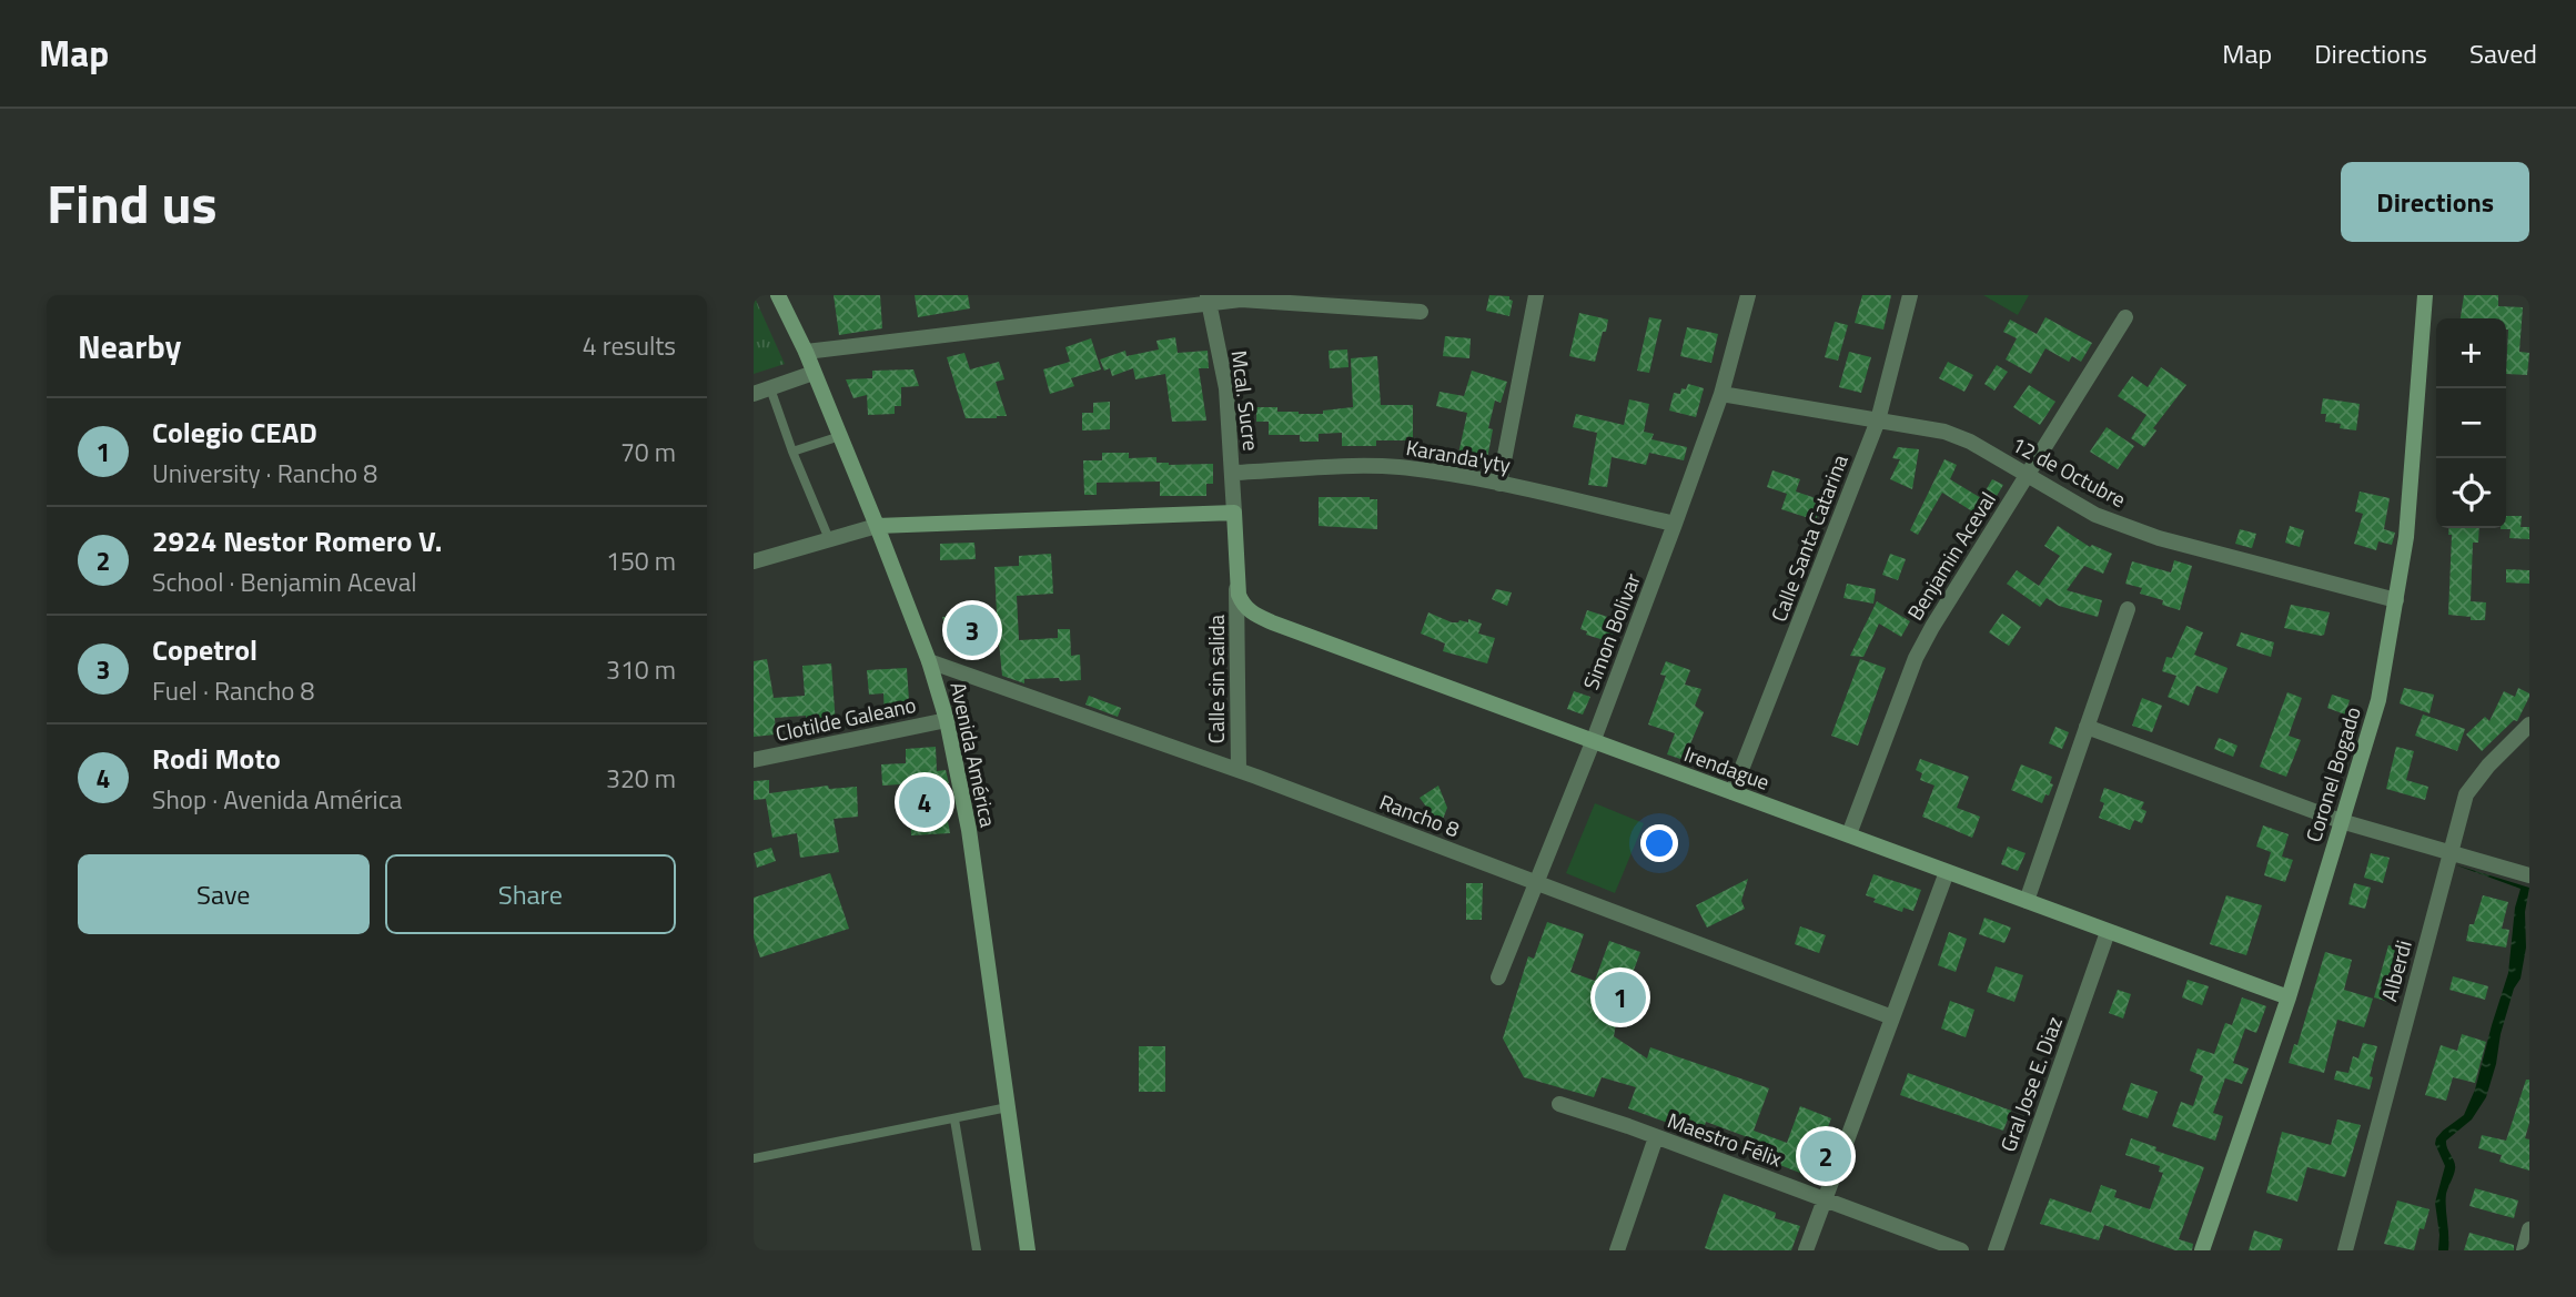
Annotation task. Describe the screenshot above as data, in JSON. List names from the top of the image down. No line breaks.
{"streets":{"street":["Mcal. Sucre","Karanda'yty","12 de Octubre","Calle Santa Catarina","Benjamin Aceval","Simon Bolivar","Calle sin salida","Clotilde Galeano","Avenida América","Irendague","Coronel Bogado","Rancho 8","Alberdi","Gral Jose E. Diaz","Maestro Félix"]},"crossings":[["Mcal. Sucre","Karanda'yty"],["Karanda'yty","Simon Bolivar"],["12 de Octubre","Calle Santa Catarina"],["12 de Octubre","Benjamin Aceval"],["12 de Octubre","Simon Bolivar"],["12 de Octubre","Coronel Bogado"],["Calle Santa Catarina","Irendague"],["Benjamin Aceval","Irendague"],["Simon Bolivar","Irendague"],["Simon Bolivar","Rancho 8"],["Calle sin salida","Irendague"],["Calle sin salida","Rancho 8"],["Clotilde Galeano","Avenida América"],["Avenida América","Rancho 8"],["Irendague","Coronel Bogado"],["Irendague","Gral Jose E. Diaz"]],"page":{"header":"Map","nav":["Map","Directions","Saved"],"title":"Find us","buttons":["Directions",["Save","Share"]],"heading":["Nearby","4 results"],"map_buttons":["+","−"],"list":[{"mark":"1","name":"Colegio CEAD","note":"University · Rancho 8","value":"70 m"},{"mark":"2","name":"2924 Nestor Romero V.","note":"School · Benjamin Aceval","value":"150 m"},{"mark":"3","name":"Copetrol","note":"Fuel · Rancho 8","value":"310 m"},{"mark":"4","name":"Rodi Moto","note":"Shop · Avenida América","value":"320 m"}],"pins":["3","4","1","2"]}}
